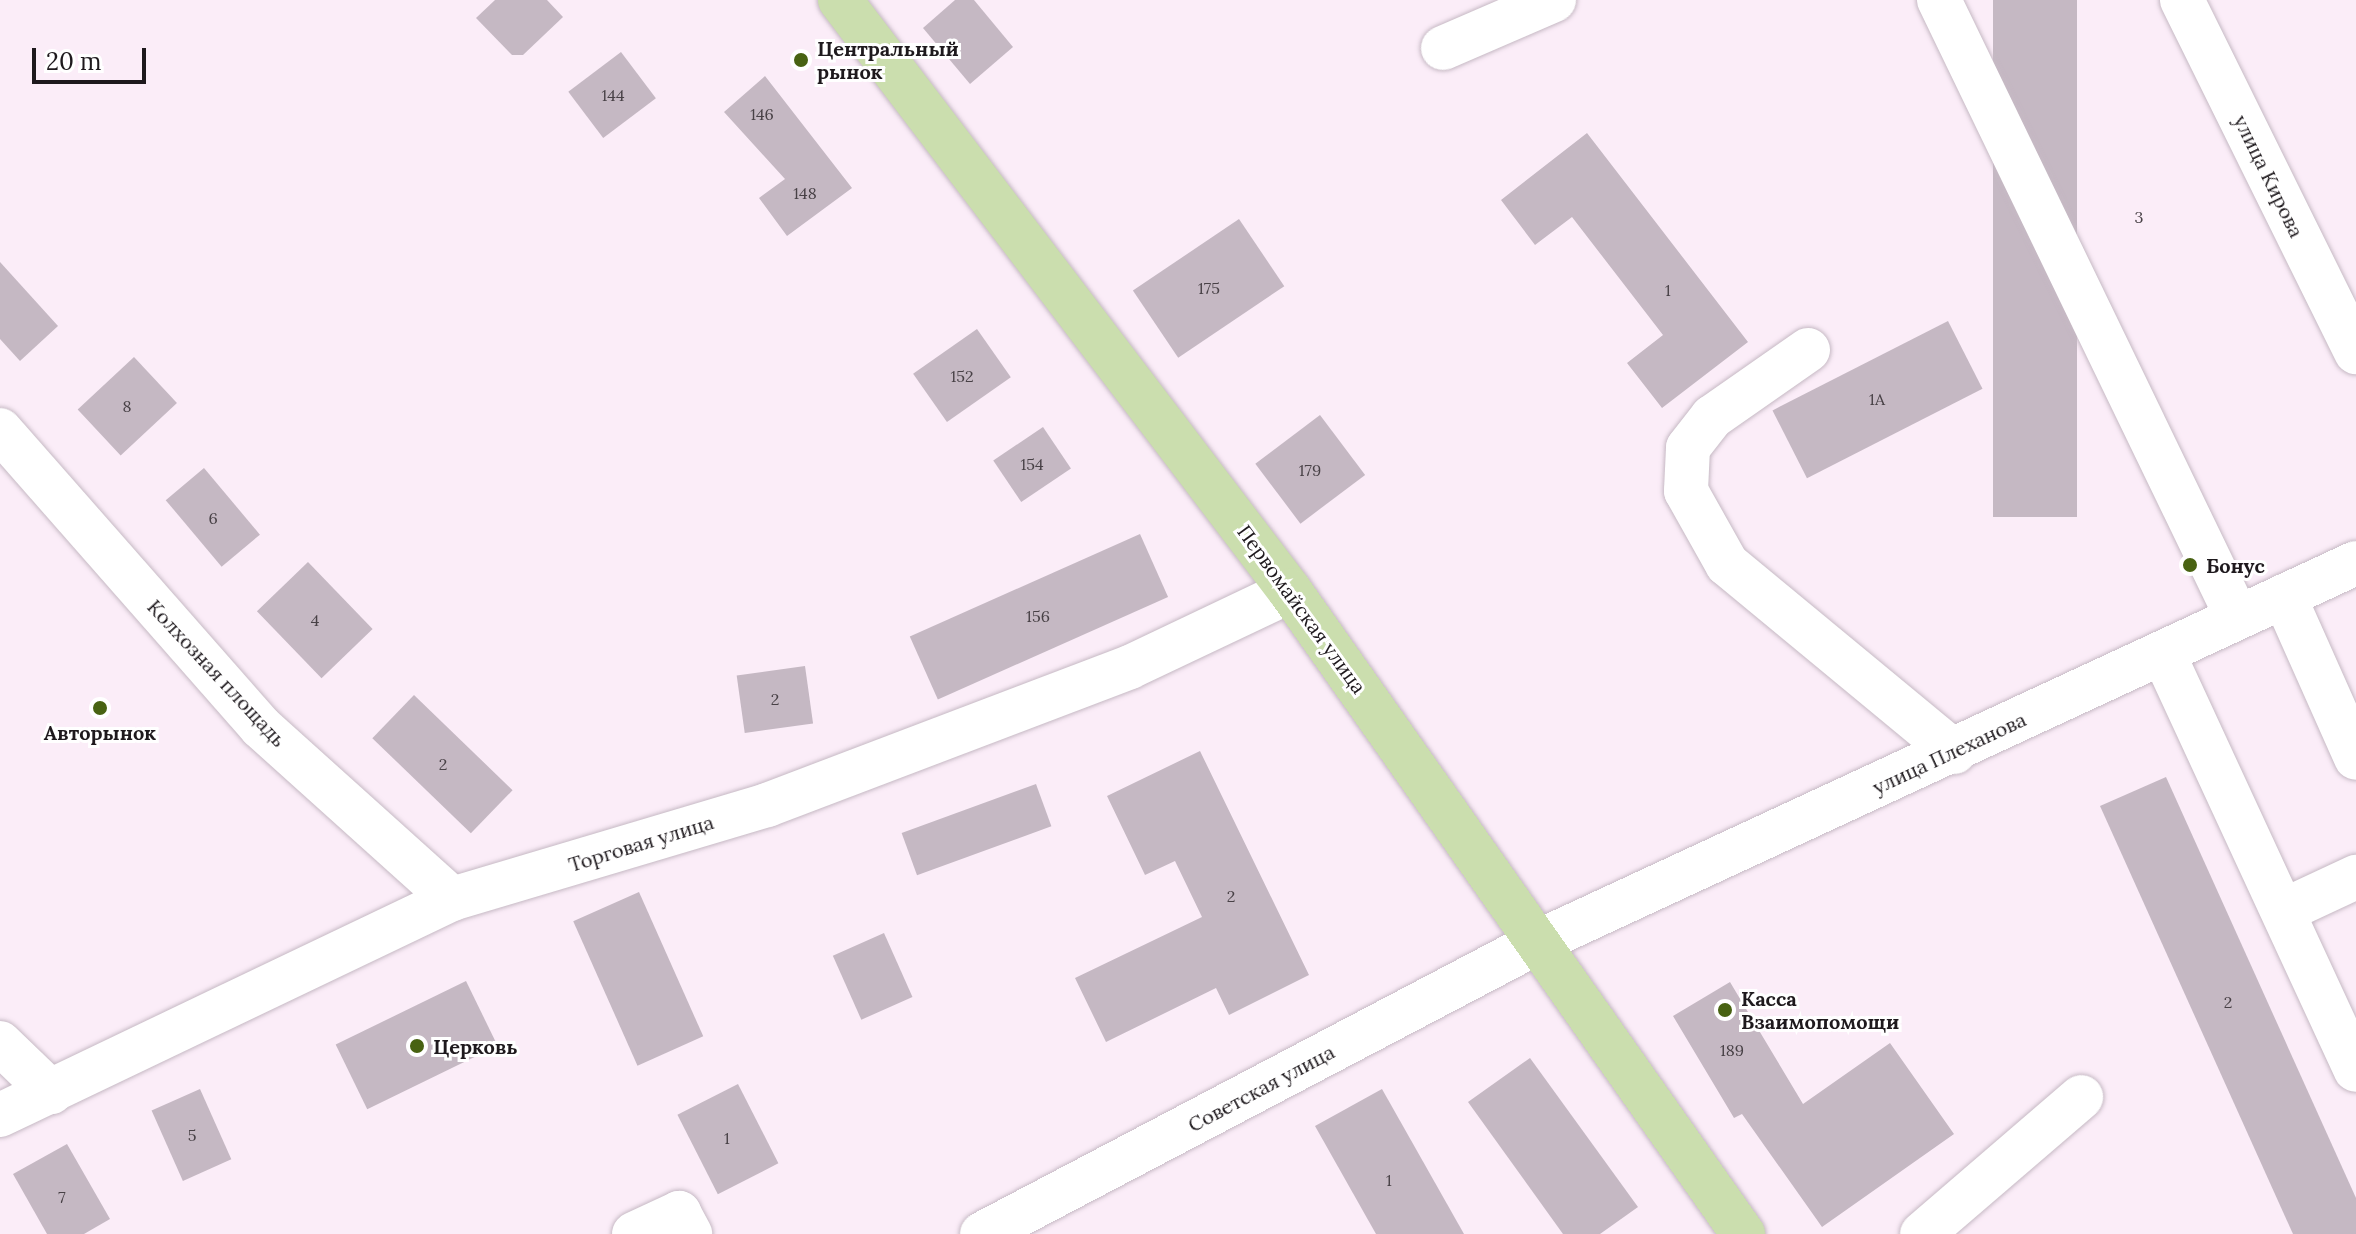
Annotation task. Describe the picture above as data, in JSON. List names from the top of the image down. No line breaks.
{"streets":{"main road":["Первомайская улица"],"street":["улица Кирова","Колхозная площадь","улица Плеханова","Торговая улица","Советская улица"]},"crossings":[["Первомайская улица","улица Плеханова"],["Первомайская улица","Торговая улица"],["Первомайская улица","Советская улица"],["Колхозная площадь","Торговая улица"],["улица Плеханова","Советская улица"]],"places":["Центральный рынок","Бонус","Авторынок","Касса Взаимопомощи","Церковь"],"house_numbers":["144","146","148","3","175","1","152","1А","8","154","179","6","156","4","2","2","2","2","189","5","1","1","7"],"scale_bar":"20 m"}
